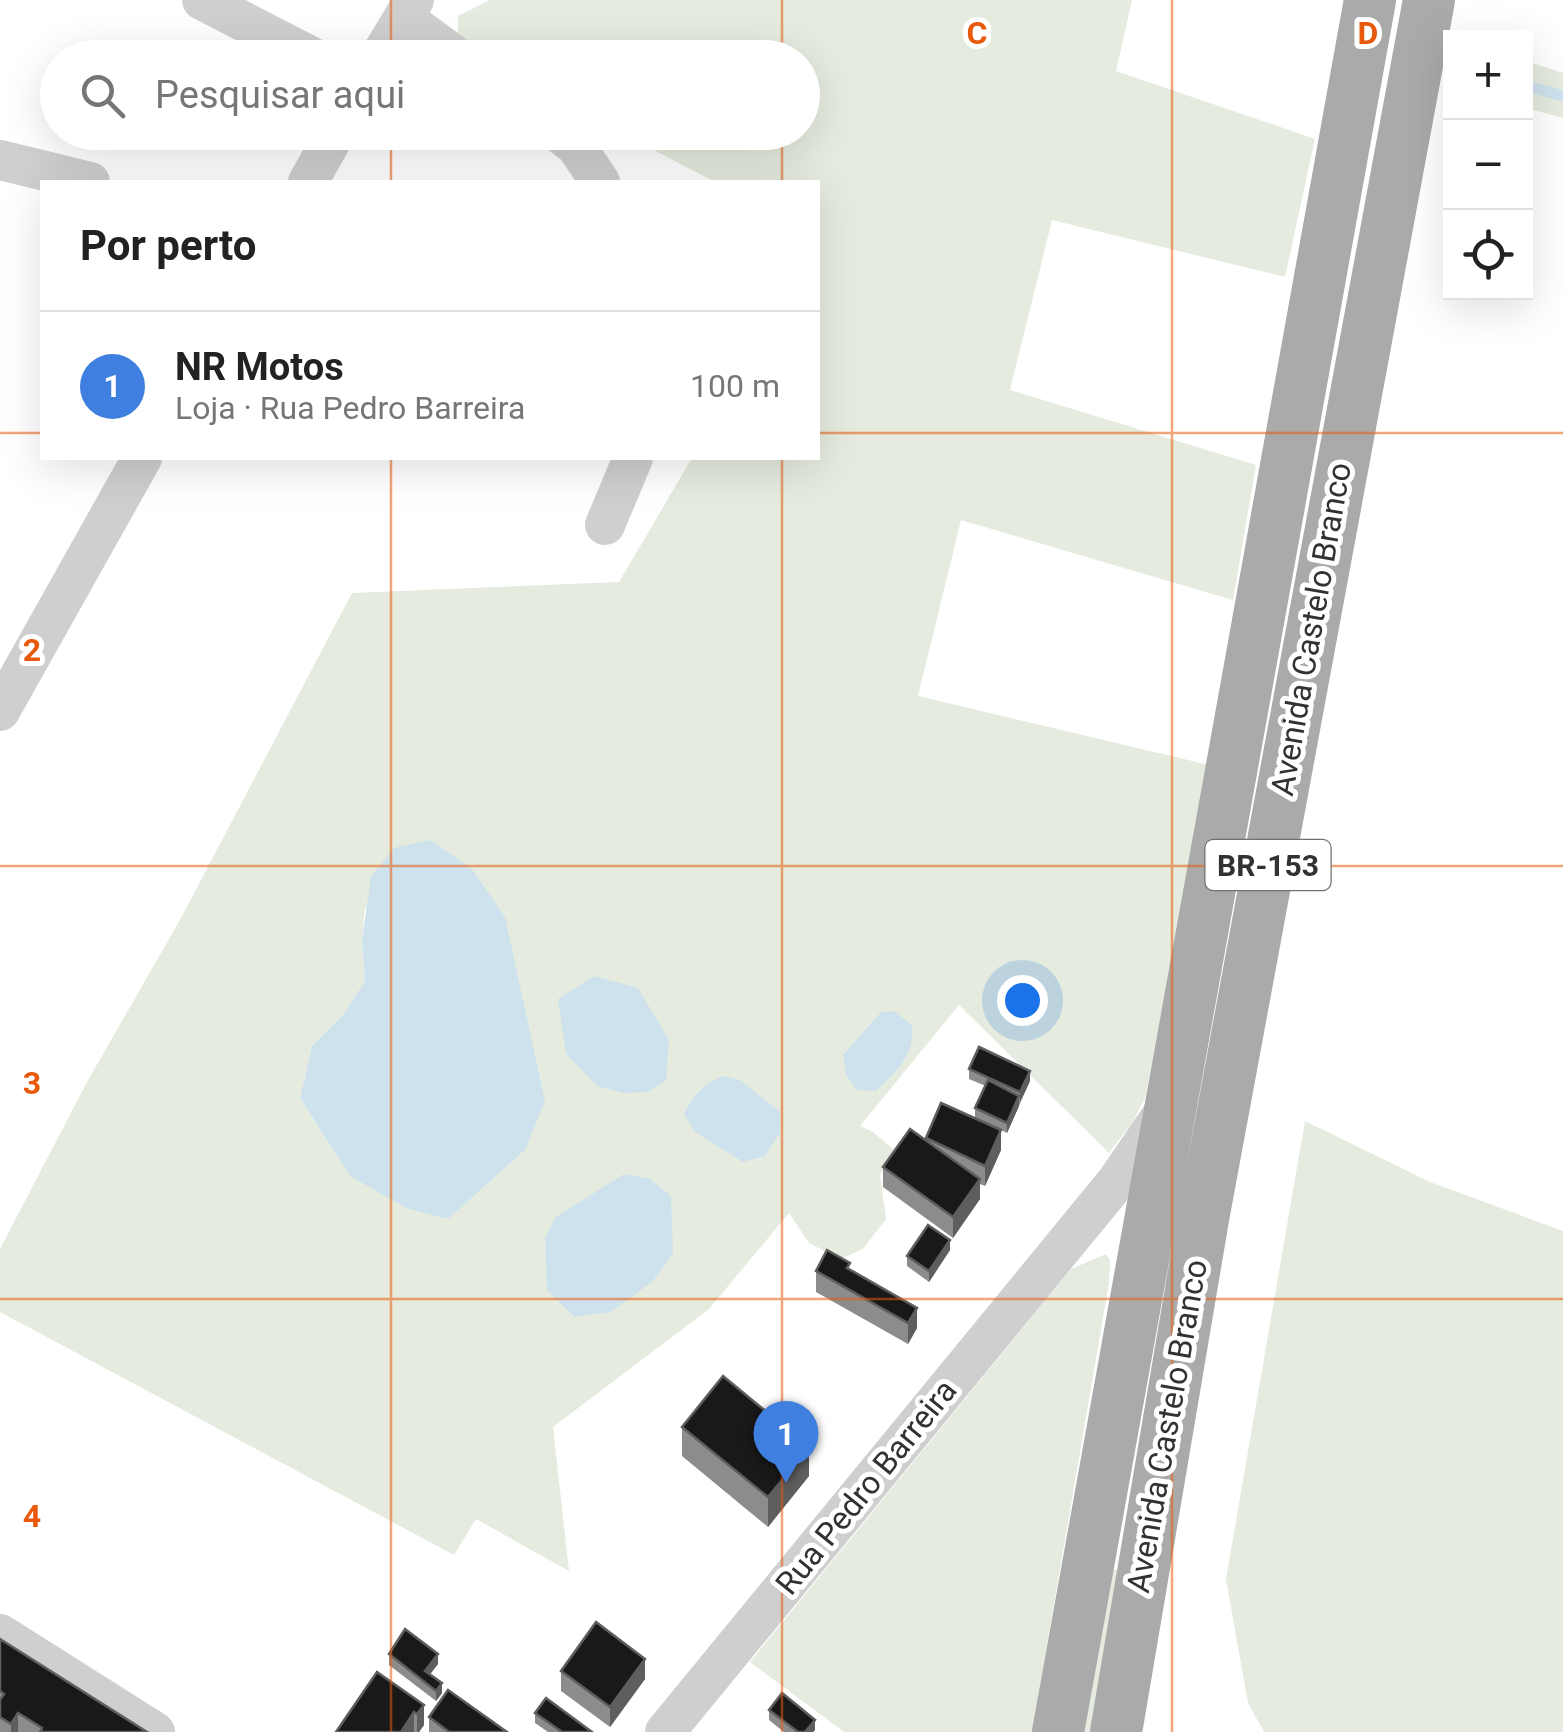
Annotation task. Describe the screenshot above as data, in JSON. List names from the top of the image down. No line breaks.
{"streets":{"main road":["Avenida Castelo Branco","BR-153"],"street":["Rua Pedro Barreira"]},"crossings":[["Avenida Castelo Branco","Rua Pedro Barreira"]],"page":{"map_buttons":["+","−"],"search":"Pesquisar aqui","heading":"Por perto","list":[{"mark":"1","name":"NR Motos","note":"Loja · Rua Pedro Barreira","value":"100 m"}],"pins":"1"},"grid":{"columns":["C","D"],"rows":["2","3","4"]}}
